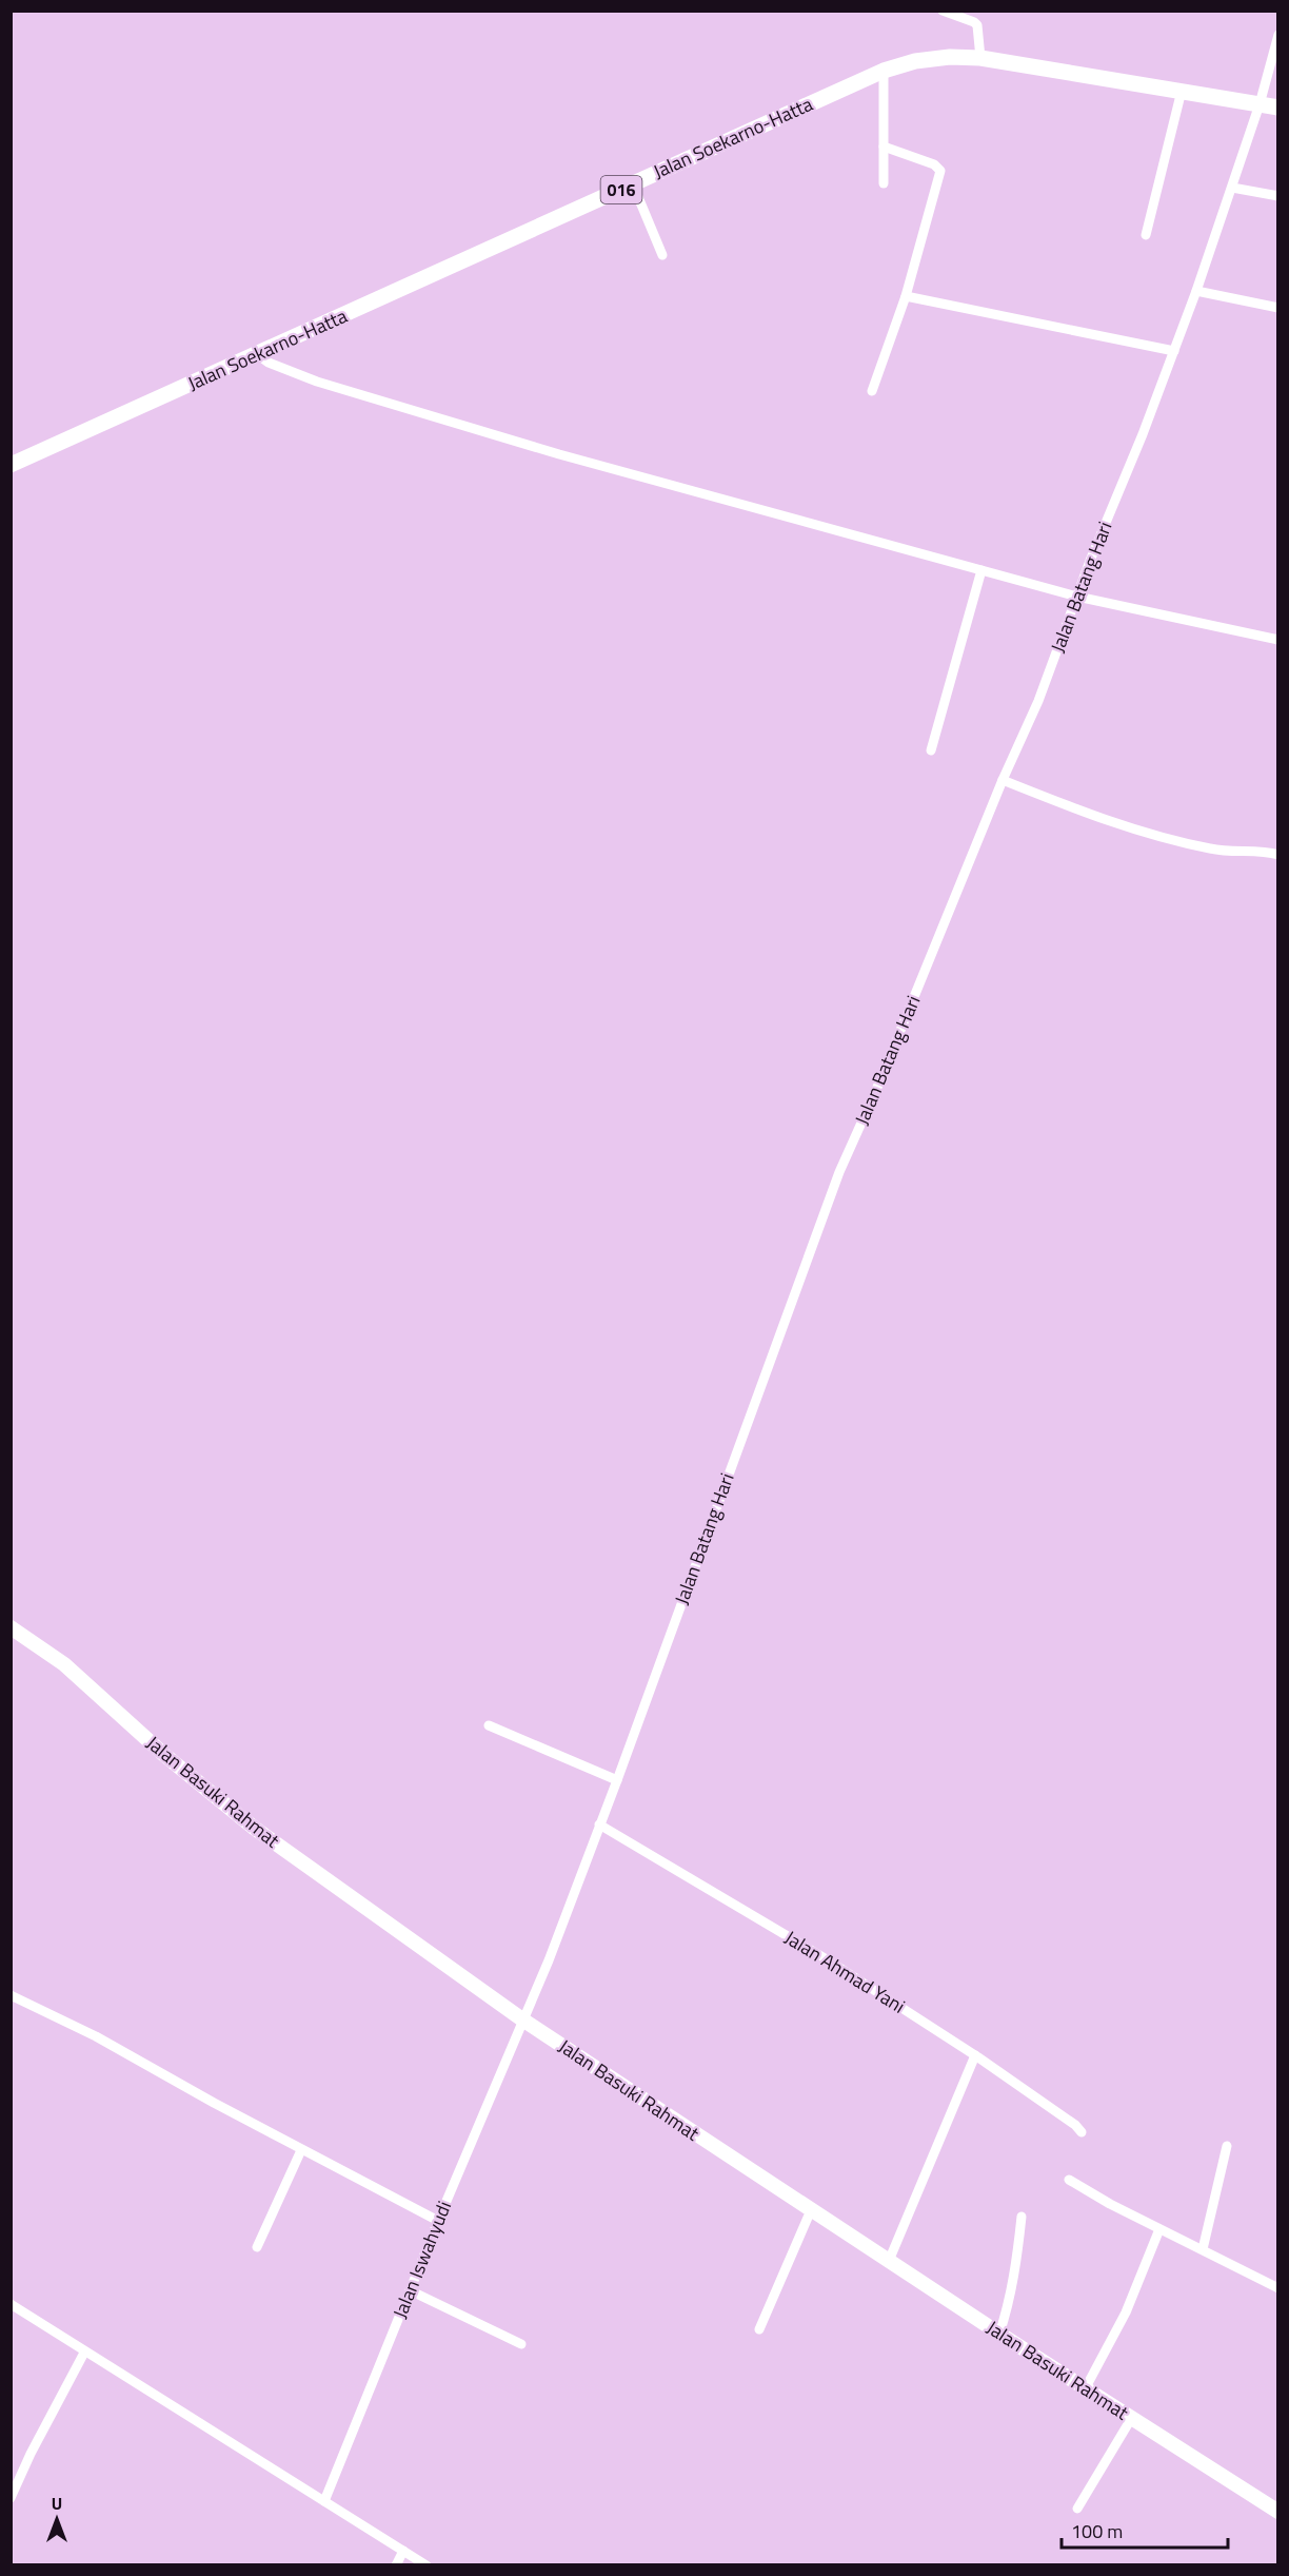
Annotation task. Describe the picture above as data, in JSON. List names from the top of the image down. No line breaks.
{"streets":{"main road":["Jalan Soekarno-Hatta","016","Jalan Basuki Rahmat"],"street":["Jalan Batang Hari","Jalan Ahmad Yani","Jalan Iswahyudi"]},"crossings":[["Jalan Soekarno-Hatta","Jalan Batang Hari"],["Jalan Batang Hari","Jalan Basuki Rahmat"],["Jalan Batang Hari","Jalan Ahmad Yani"],["Jalan Batang Hari","Jalan Iswahyudi"],["Jalan Basuki Rahmat","Jalan Iswahyudi"]],"scale_bar":"100 m","north":"top"}
